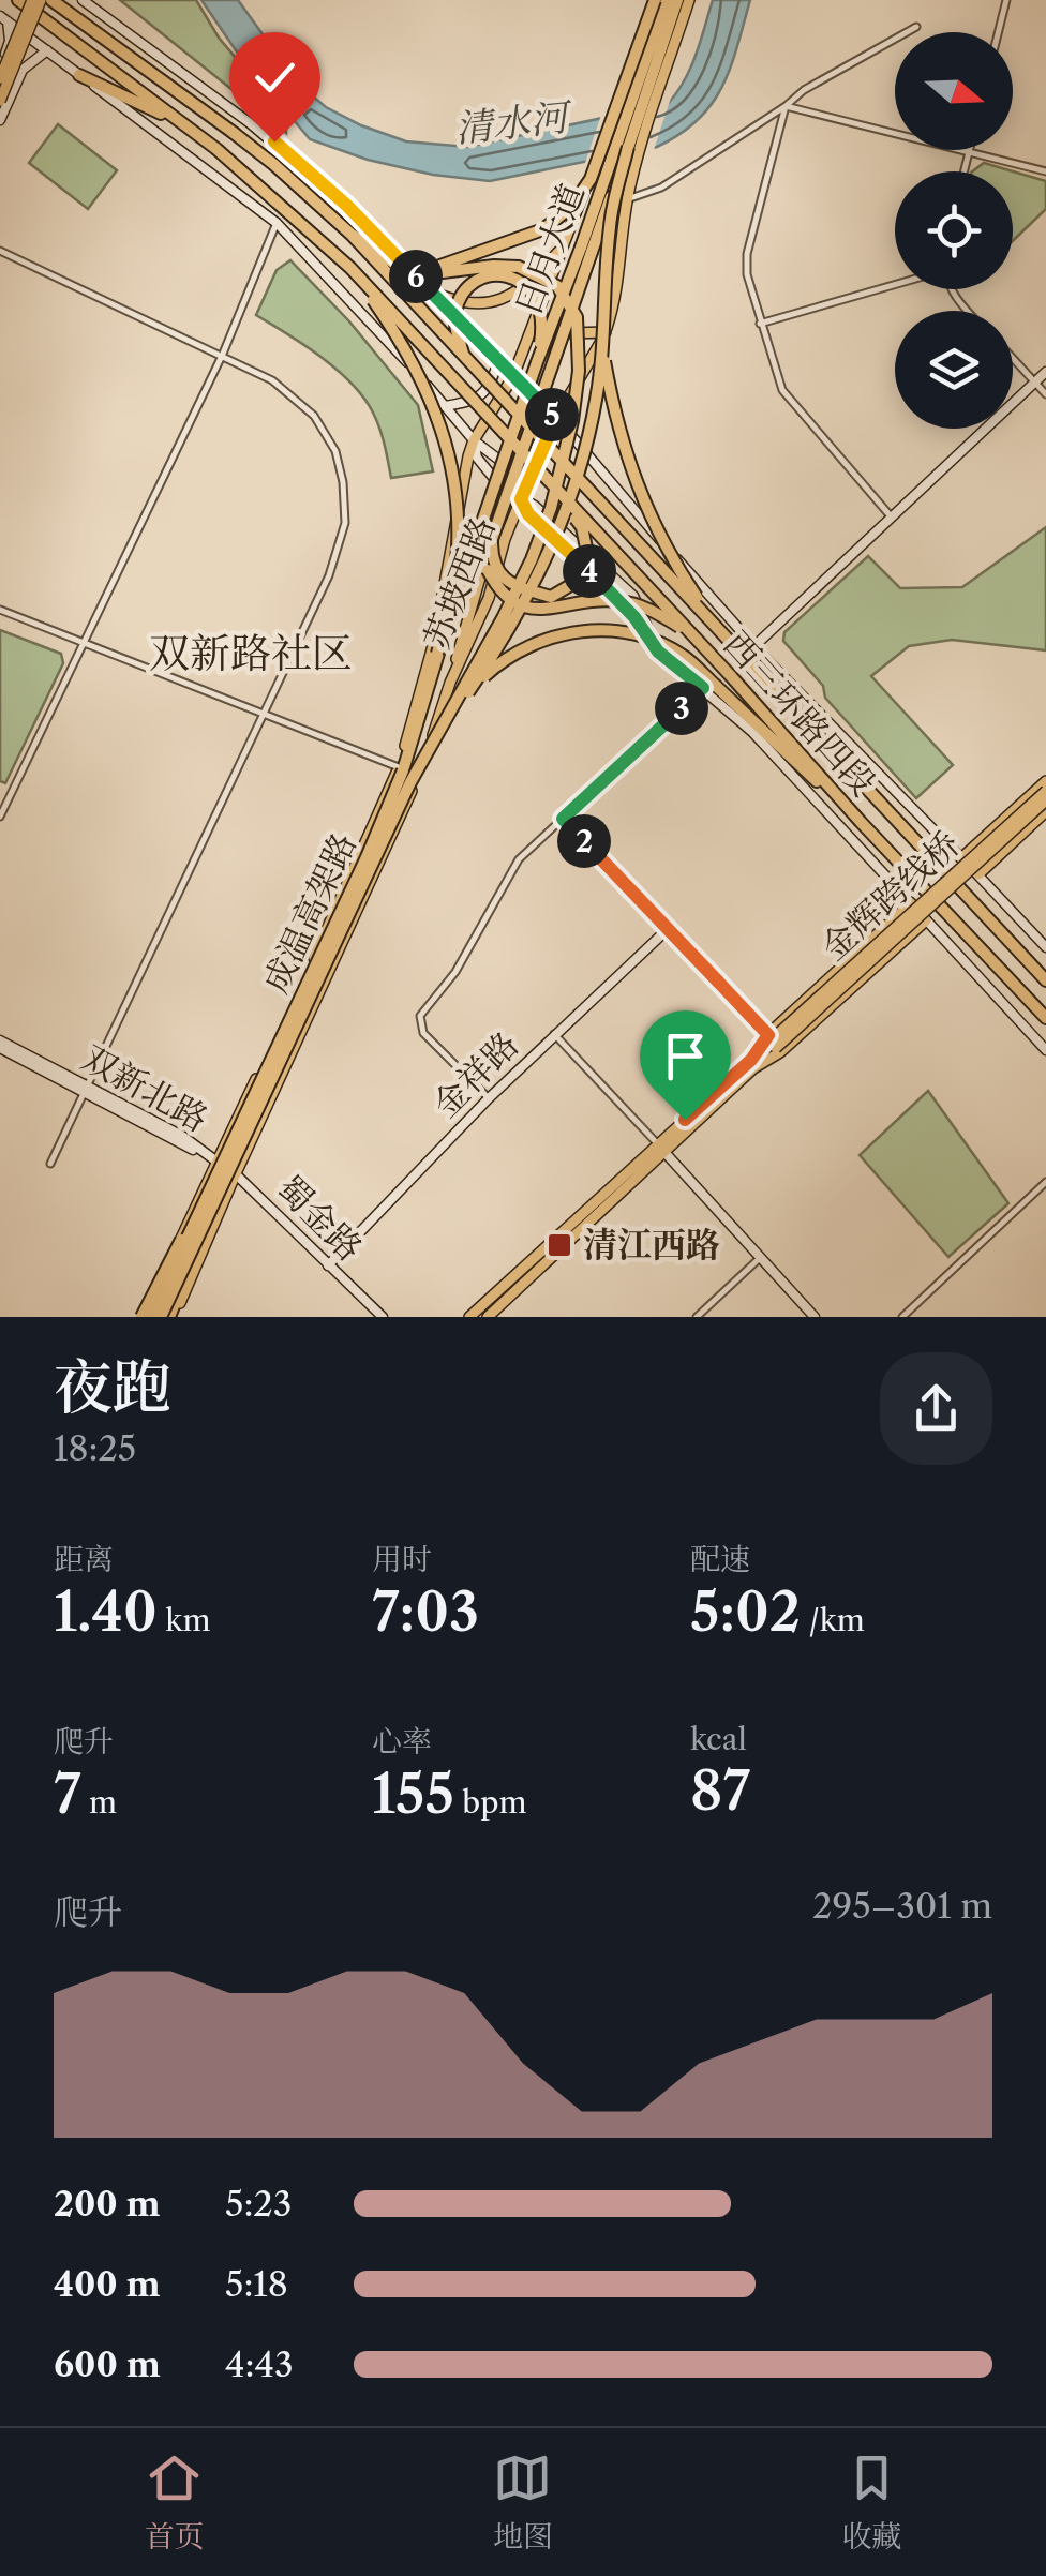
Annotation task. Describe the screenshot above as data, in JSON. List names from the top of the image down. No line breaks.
{"streets":{"highway":["日月大道","西三环路四段","成温高架路"],"main road":["苏坡西路","金辉跨线桥","金祥路","双新北路","蜀金路"]},"crossings":[["日月大道","成温高架路"],["苏坡西路","成温高架路"],["苏坡西路","双新北路"],["苏坡西路","蜀金路"],["金祥路","蜀金路"],["双新北路","蜀金路"]],"districts":["双新路社区"],"water":["清水河"],"places":{"transit":["清江西路"]},"north":"right","page":{"pins":["6","5","4","3","2"],"heading":["夜跑","18:25"],"stats":[["距离","1.40 km"],["用时","7:03"],["配速","5:02 /km"],["爬升","7 m"],["心率","155 bpm"],["kcal","87"]],"chart":["爬升","295–301 m"],"list":[{"name":"200 m","note":"5:23"},{"name":"400 m","note":"5:18"},{"name":"600 m","note":"4:43"}],"tabs":["首页","地图","收藏"]}}
